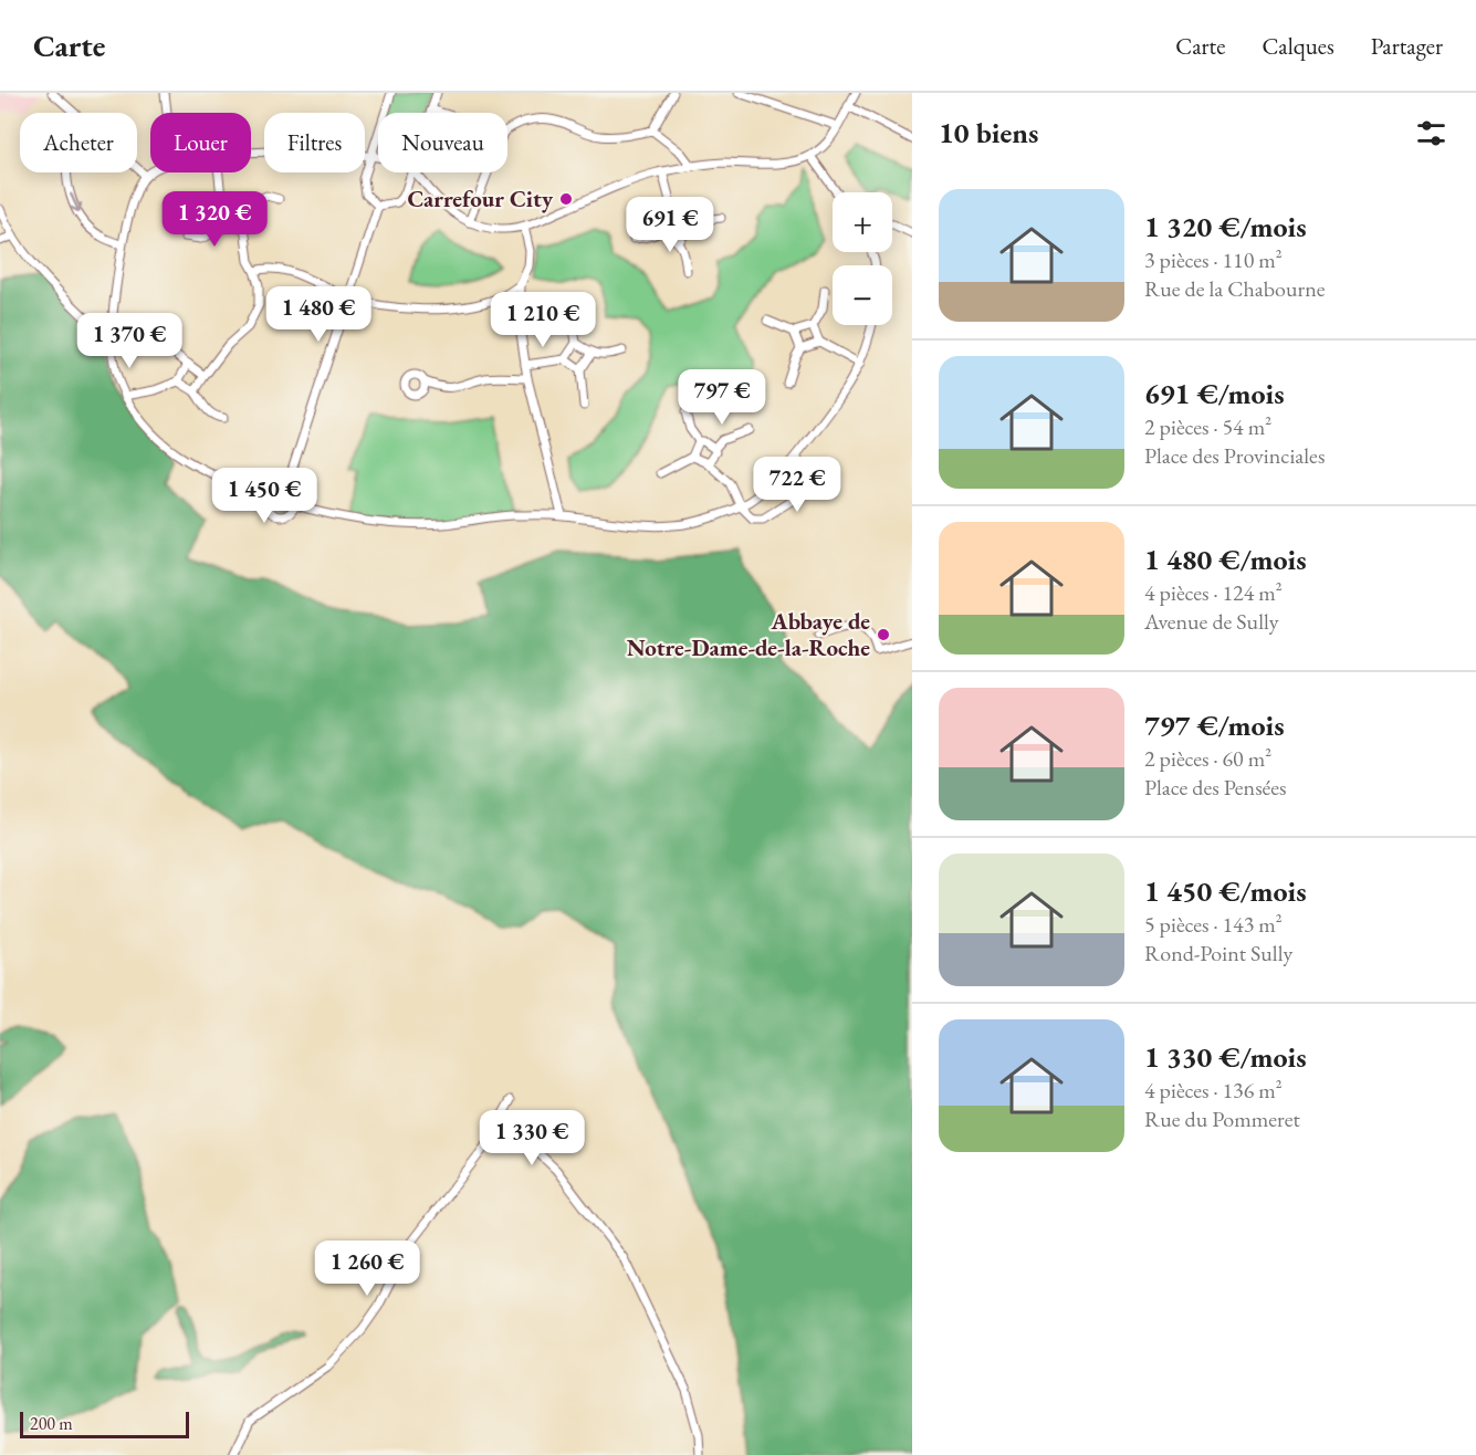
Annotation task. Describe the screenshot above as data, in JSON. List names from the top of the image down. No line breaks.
{"places":["Carrefour City","Abbaye de Notre-Dame-de-la-Roche"],"scale_bar":"200 m","page":{"header":"Carte","nav":["Carte","Calques","Partager"],"heading":"10 biens","chip":["Acheter","Louer","Filtres","Nouveau"],"list":[{"name":"1 320 €/mois","note":"3 pièces · 110 m² · Rue de la Chabourne"},{"name":"691 €/mois","note":"2 pièces · 54 m² · Place des Provinciales"},{"name":"1 480 €/mois","note":"4 pièces · 124 m² · Avenue de Sully"},{"name":"797 €/mois","note":"2 pièces · 60 m² · Place des Pensées"},{"name":"1 450 €/mois","note":"5 pièces · 143 m² · Rond-Point Sully"},{"name":"1 330 €/mois","note":"4 pièces · 136 m² · Rue du Pommeret"}],"price":["1 320 €","691 €","1 480 €","1 210 €","1 370 €","797 €","722 €","1 450 €","1 330 €","1 260 €"],"map_buttons":["+","−"],"scale":"200 m"}}
